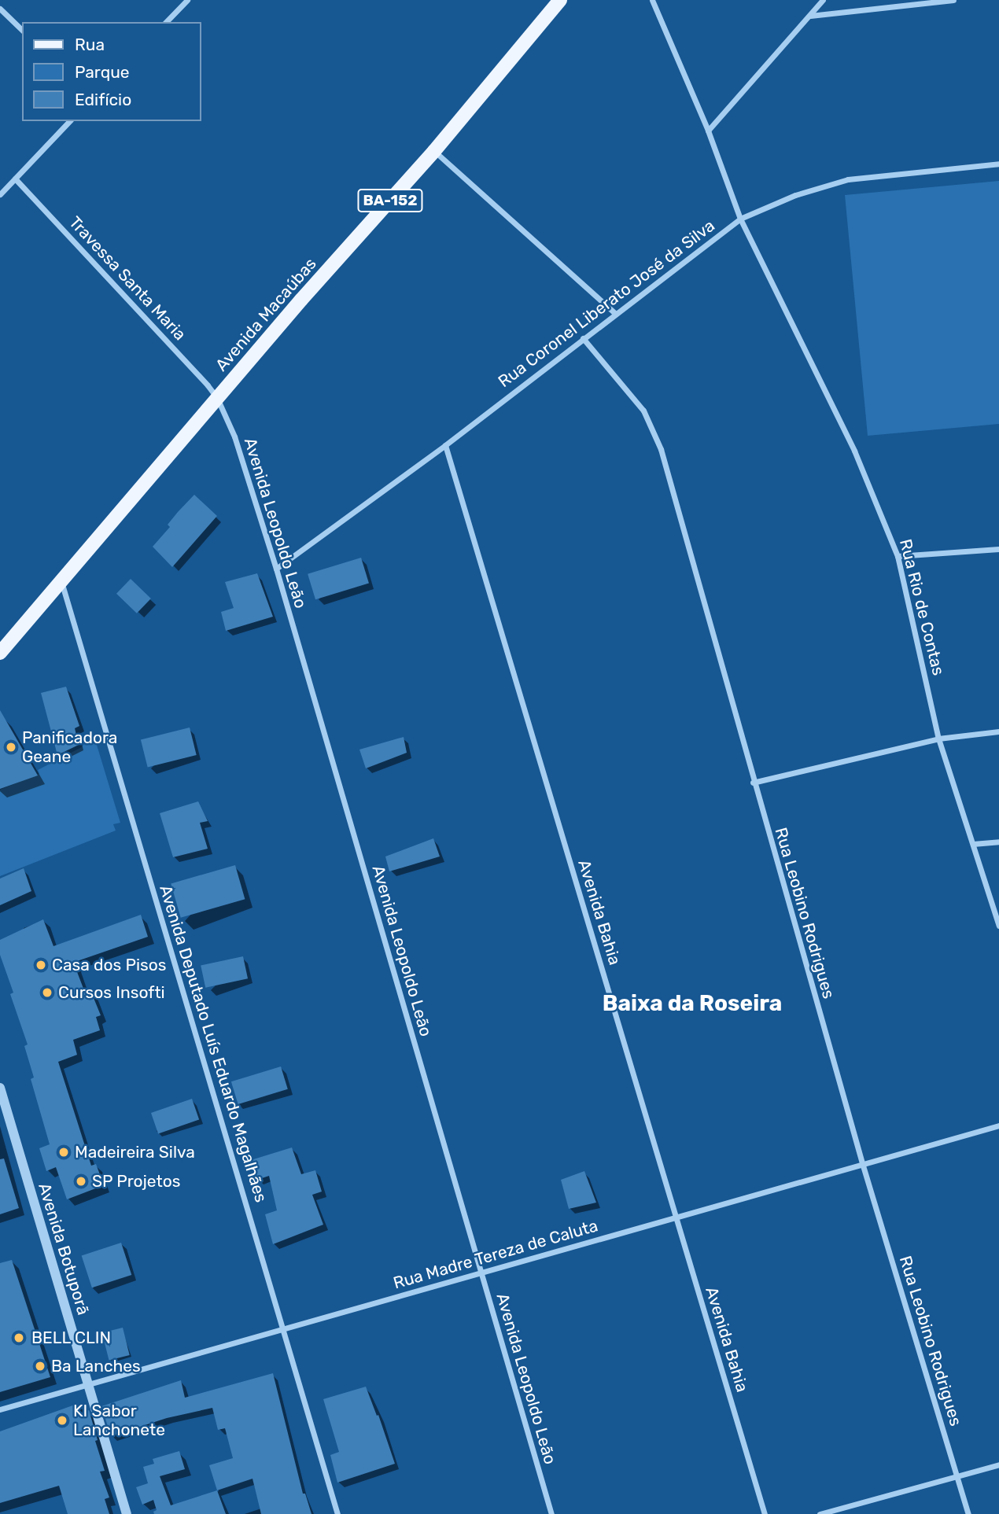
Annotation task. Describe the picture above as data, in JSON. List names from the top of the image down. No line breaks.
{"streets":{"main road":["BA-152","Avenida Macaúbas"],"street":["Travessa Santa Maria","Rua Coronel Liberato José da Silva","Avenida Leopoldo Leão","Rua Rio de Contas","Avenida Bahia","Rua Leobino Rodrigues","Avenida Deputado Luís Eduardo Magalhães","Avenida Botuporã","Rua Madre Tereza de Caluta"]},"crossings":[["Travessa Santa Maria","Avenida Macaúbas"],["Travessa Santa Maria","Avenida Leopoldo Leão"],["Rua Coronel Liberato José da Silva","Avenida Leopoldo Leão"],["Rua Coronel Liberato José da Silva","Rua Rio de Contas"],["Rua Coronel Liberato José da Silva","Avenida Bahia"],["Rua Coronel Liberato José da Silva","Rua Leobino Rodrigues"],["Avenida Macaúbas","Avenida Leopoldo Leão"],["Avenida Macaúbas","Avenida Deputado Luís Eduardo Magalhães"],["Avenida Leopoldo Leão","Rua Madre Tereza de Caluta"],["Avenida Bahia","Rua Madre Tereza de Caluta"],["Rua Leobino Rodrigues","Rua Madre Tereza de Caluta"],["Avenida Deputado Luís Eduardo Magalhães","Rua Madre Tereza de Caluta"],["Avenida Botuporã","Rua Madre Tereza de Caluta"]],"districts":["Baixa da Roseira"],"places":["Panificadora Geane","Casa dos Pisos","Cursos Insofti","Madeireira Silva","SP Projetos","BELL CLIN","Ba Lanches","KI Sabor Lanchonete"],"legend":["Rua","Parque","Edifício"]}
